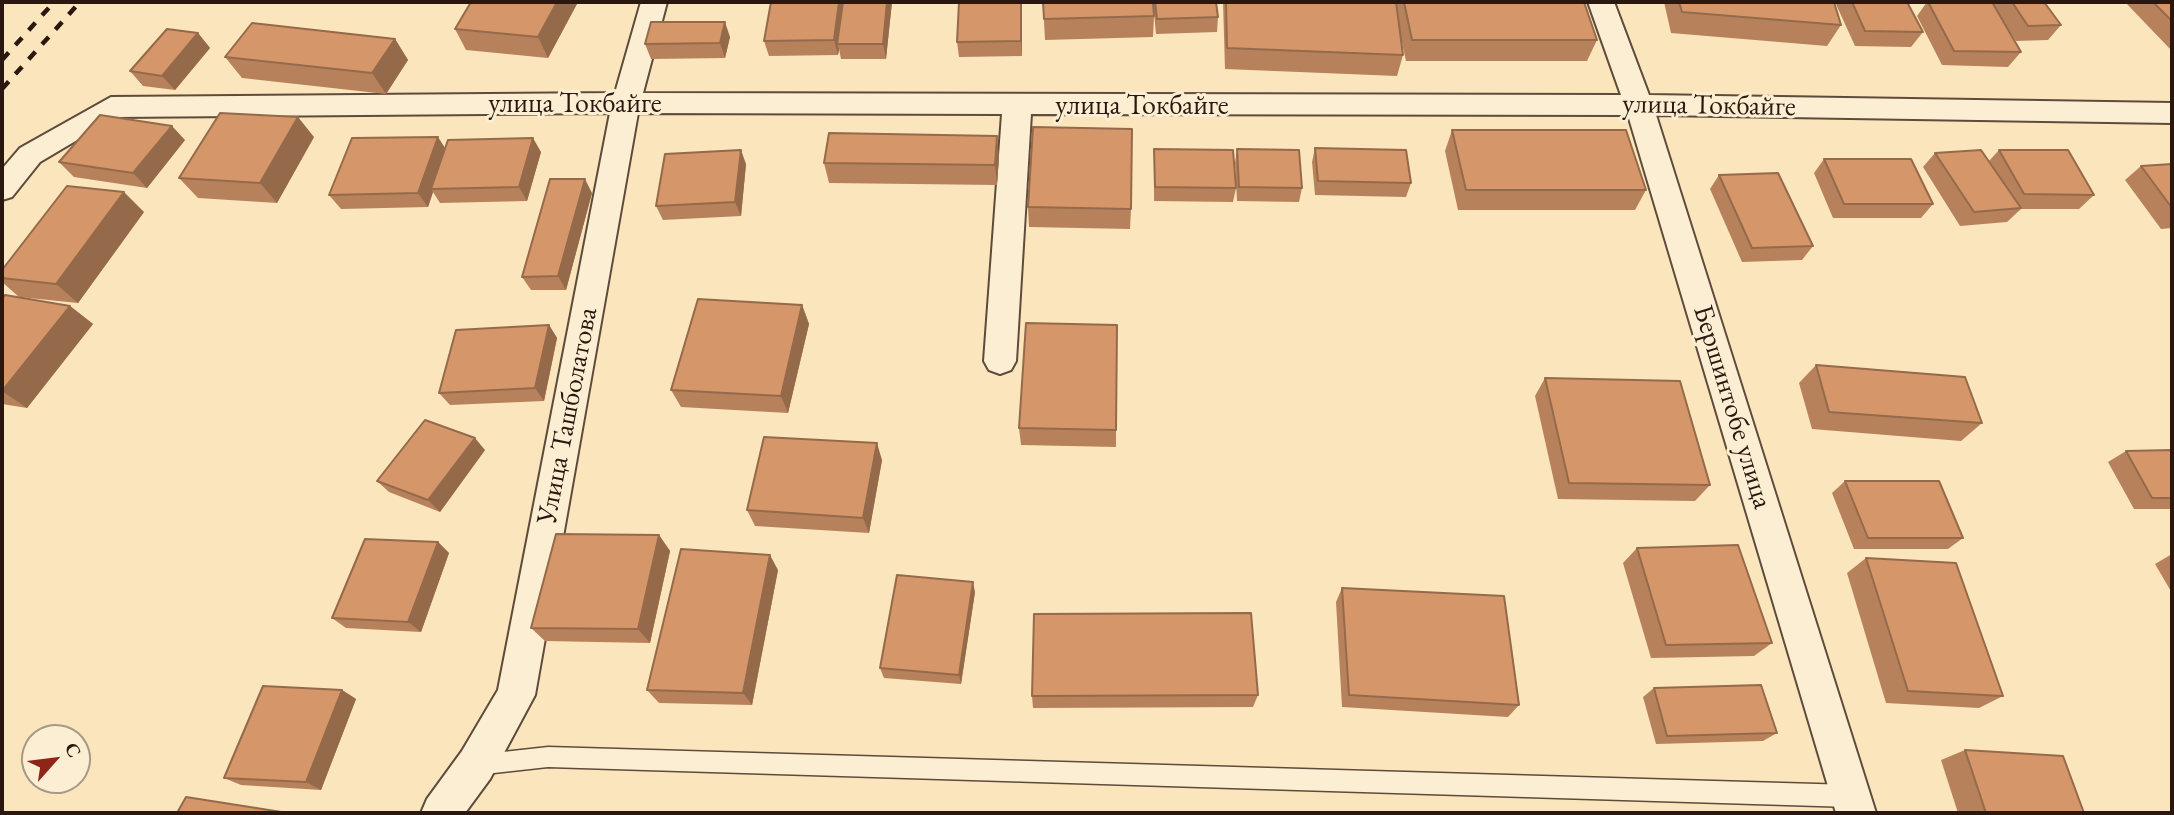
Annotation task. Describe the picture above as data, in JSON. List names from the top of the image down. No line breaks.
{"streets":{"street":["улица Токбайге","Бершинтобе улица","Улица Ташболатова"]},"crossings":[["улица Токбайге","Бершинтобе улица"],["улица Токбайге","Улица Ташболатова"]],"north":"top right"}
